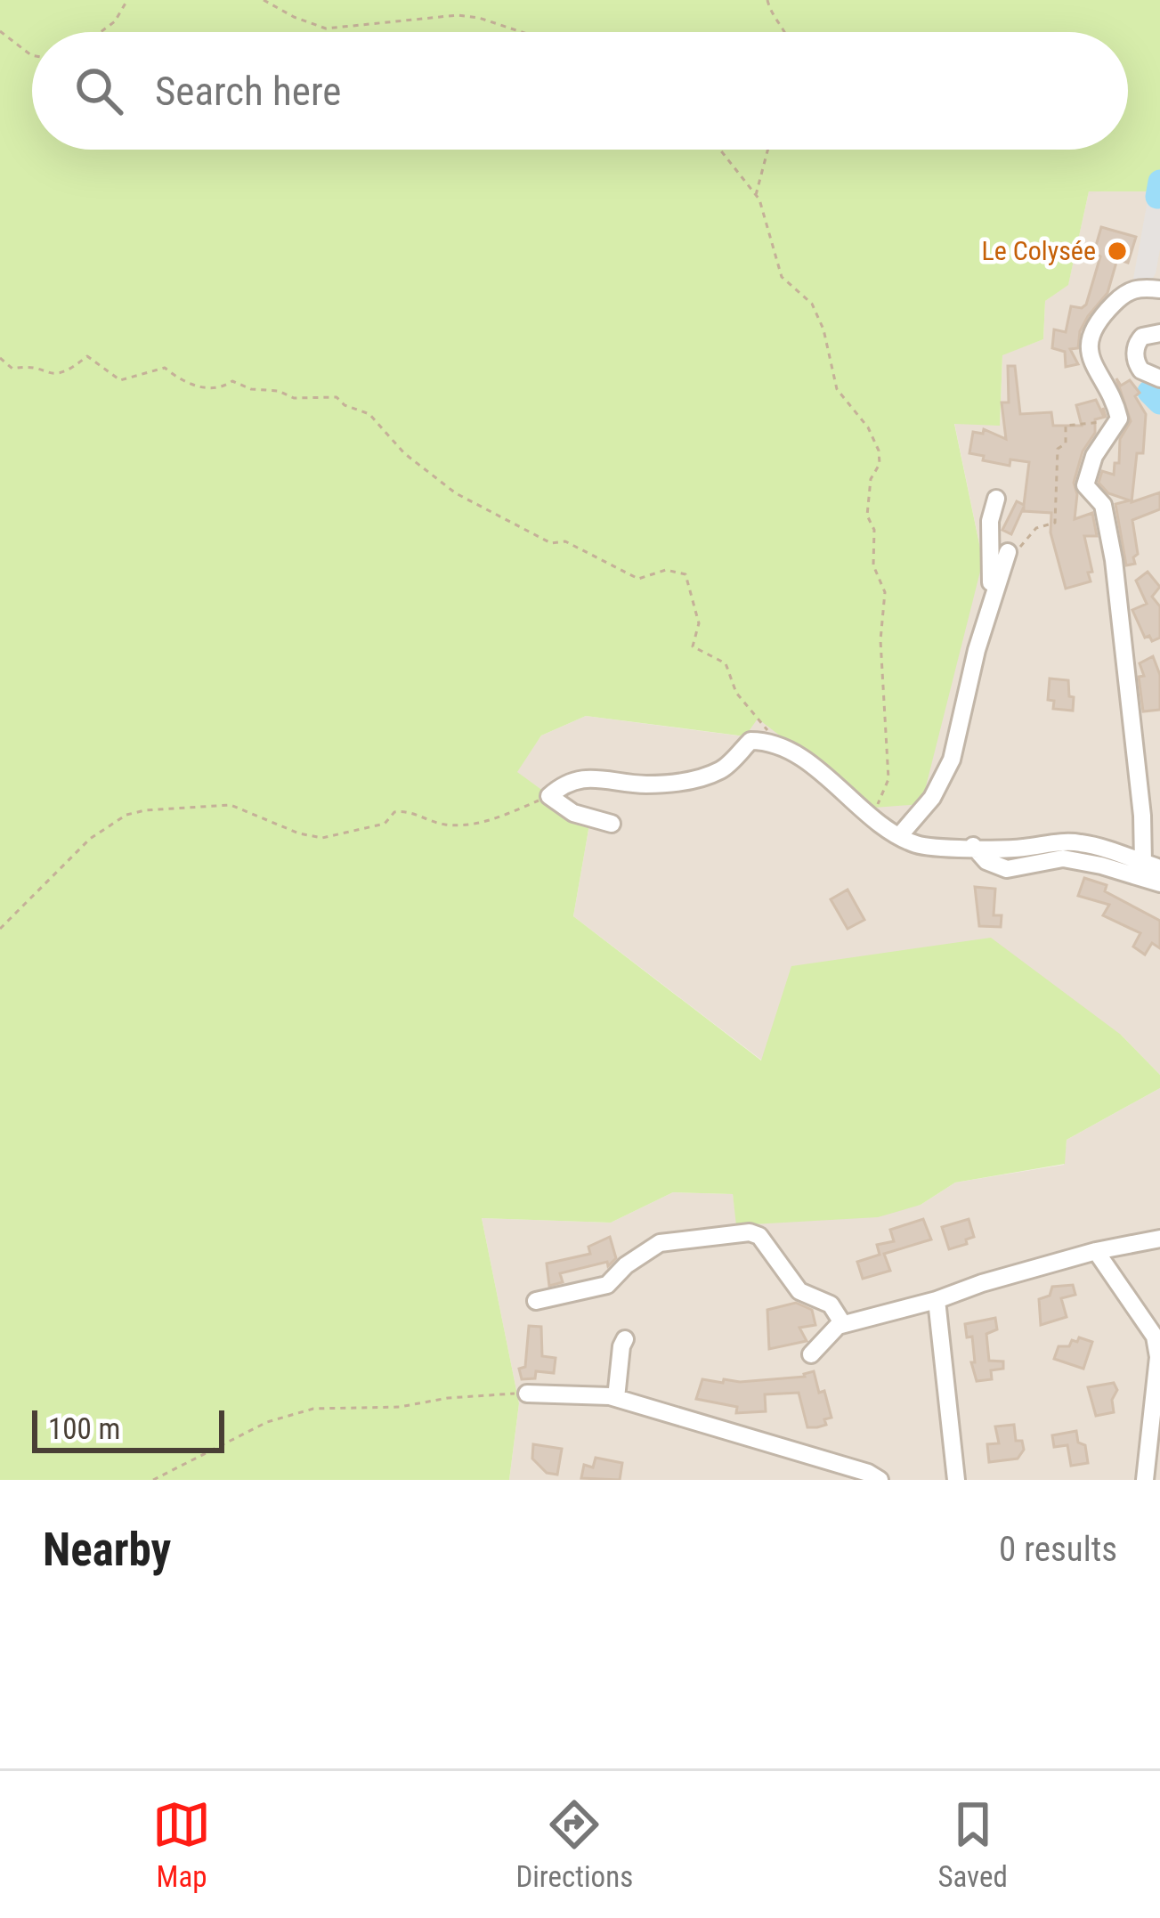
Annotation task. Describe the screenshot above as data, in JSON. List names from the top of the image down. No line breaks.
{"places":["Le Colysée"],"scale_bar":"100 m","page":{"search":"Search here","scale":"100 m","heading":["Nearby","0 results"],"nav":["Map","Directions","Saved"]}}
